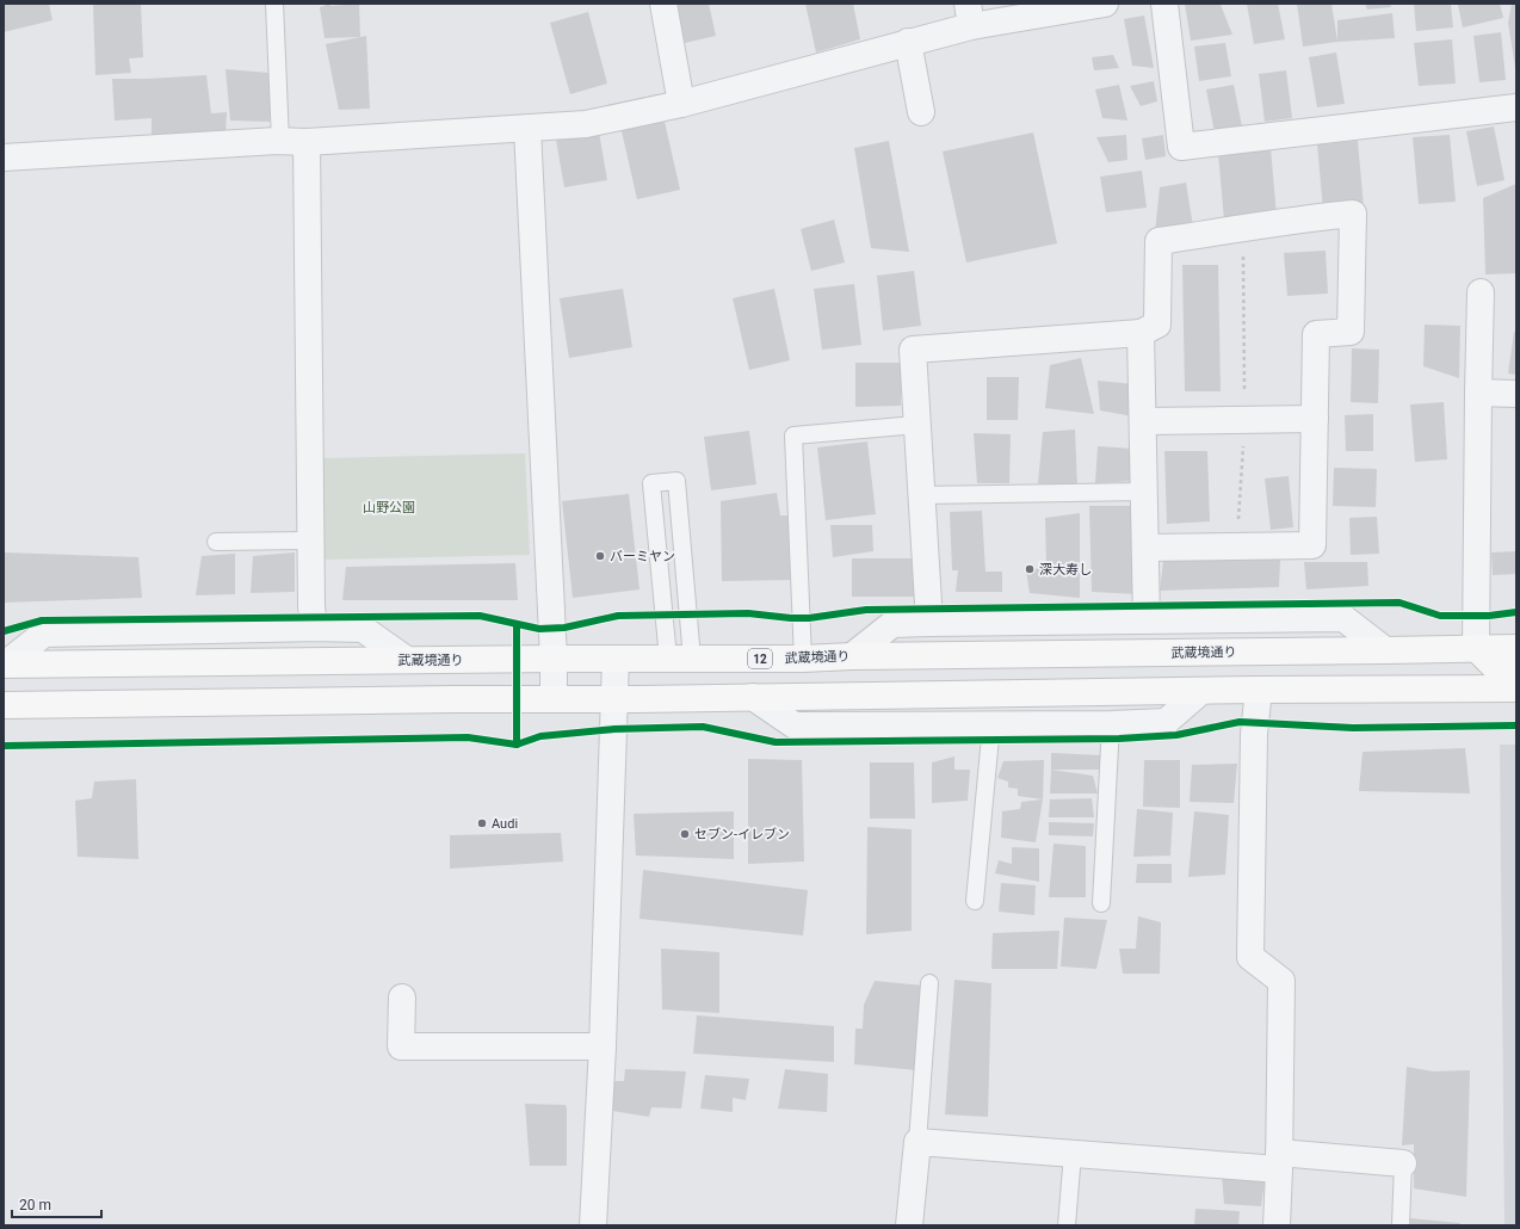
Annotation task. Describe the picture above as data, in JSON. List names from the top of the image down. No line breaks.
{"streets":{"main road":["武蔵境通り","12"]},"parks":["山野公園"],"places":["バーミヤン","深大寿し","Audi","セブン-イレブン"],"scale_bar":"20 m"}
